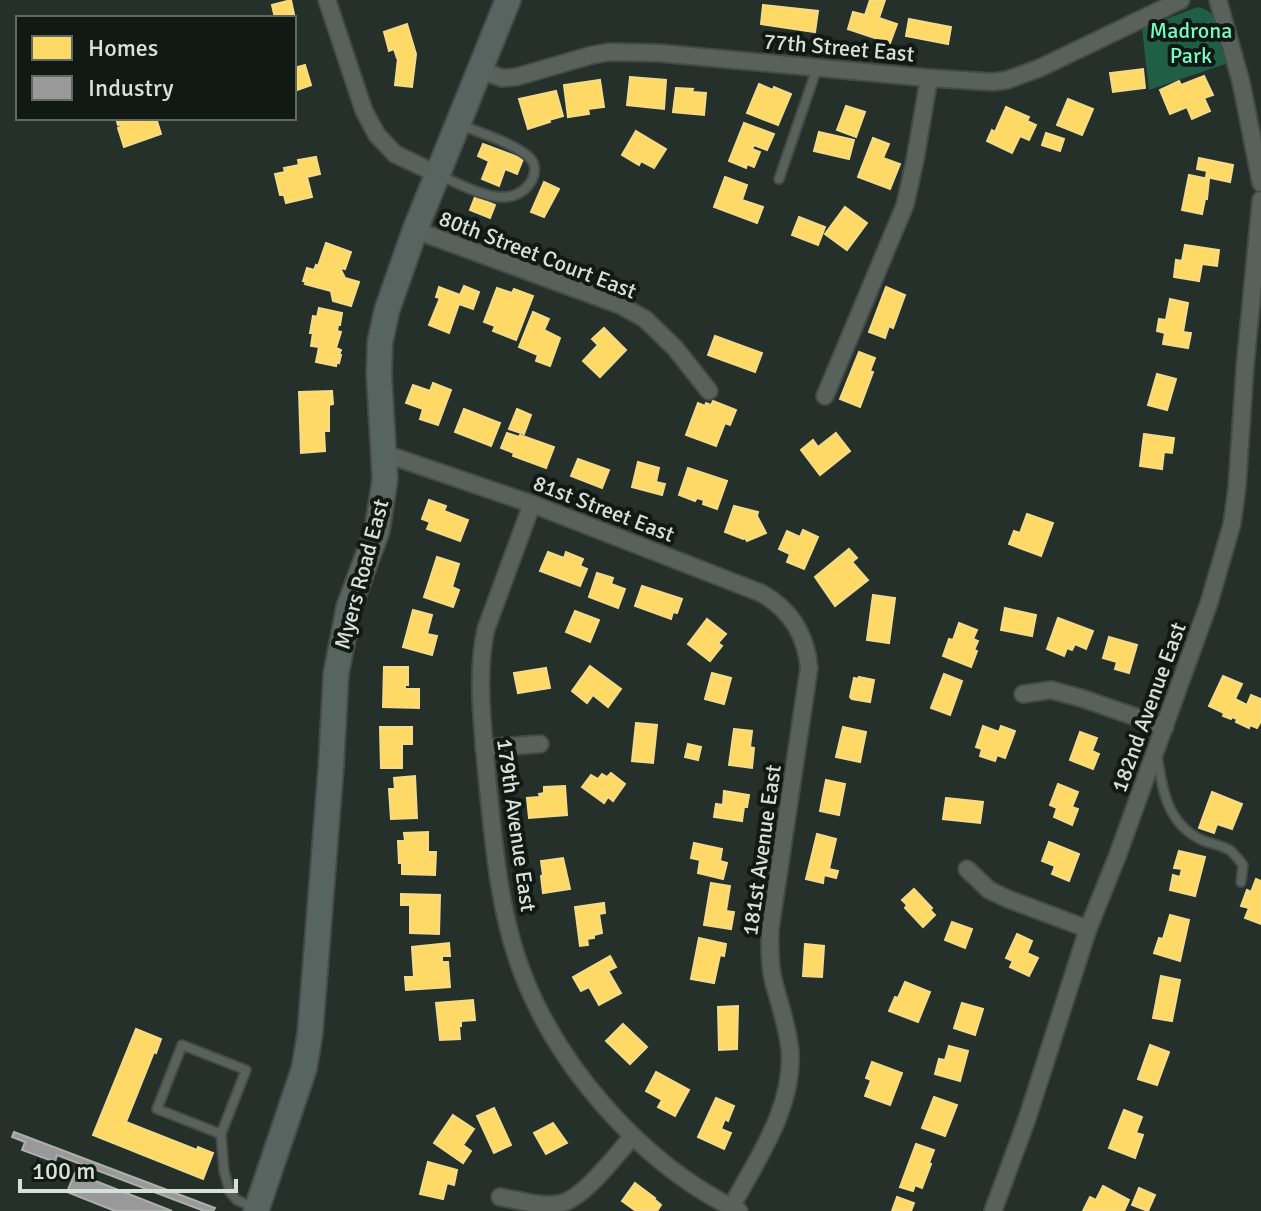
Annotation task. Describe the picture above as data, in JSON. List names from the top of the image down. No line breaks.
{"streets":{"street":["77th Street East","80th Street Court East","81st Street East","Myers Road East","182nd Avenue East","179th Avenue East","181st Avenue East"]},"crossings":[["77th Street East","Myers Road East"],["80th Street Court East","Myers Road East"],["81st Street East","Myers Road East"],["81st Street East","179th Avenue East"],["81st Street East","181st Avenue East"],["179th Avenue East","181st Avenue East"]],"parks":["Madrona Park"],"legend":["Homes","Industry"],"scale_bar":"100 m"}
